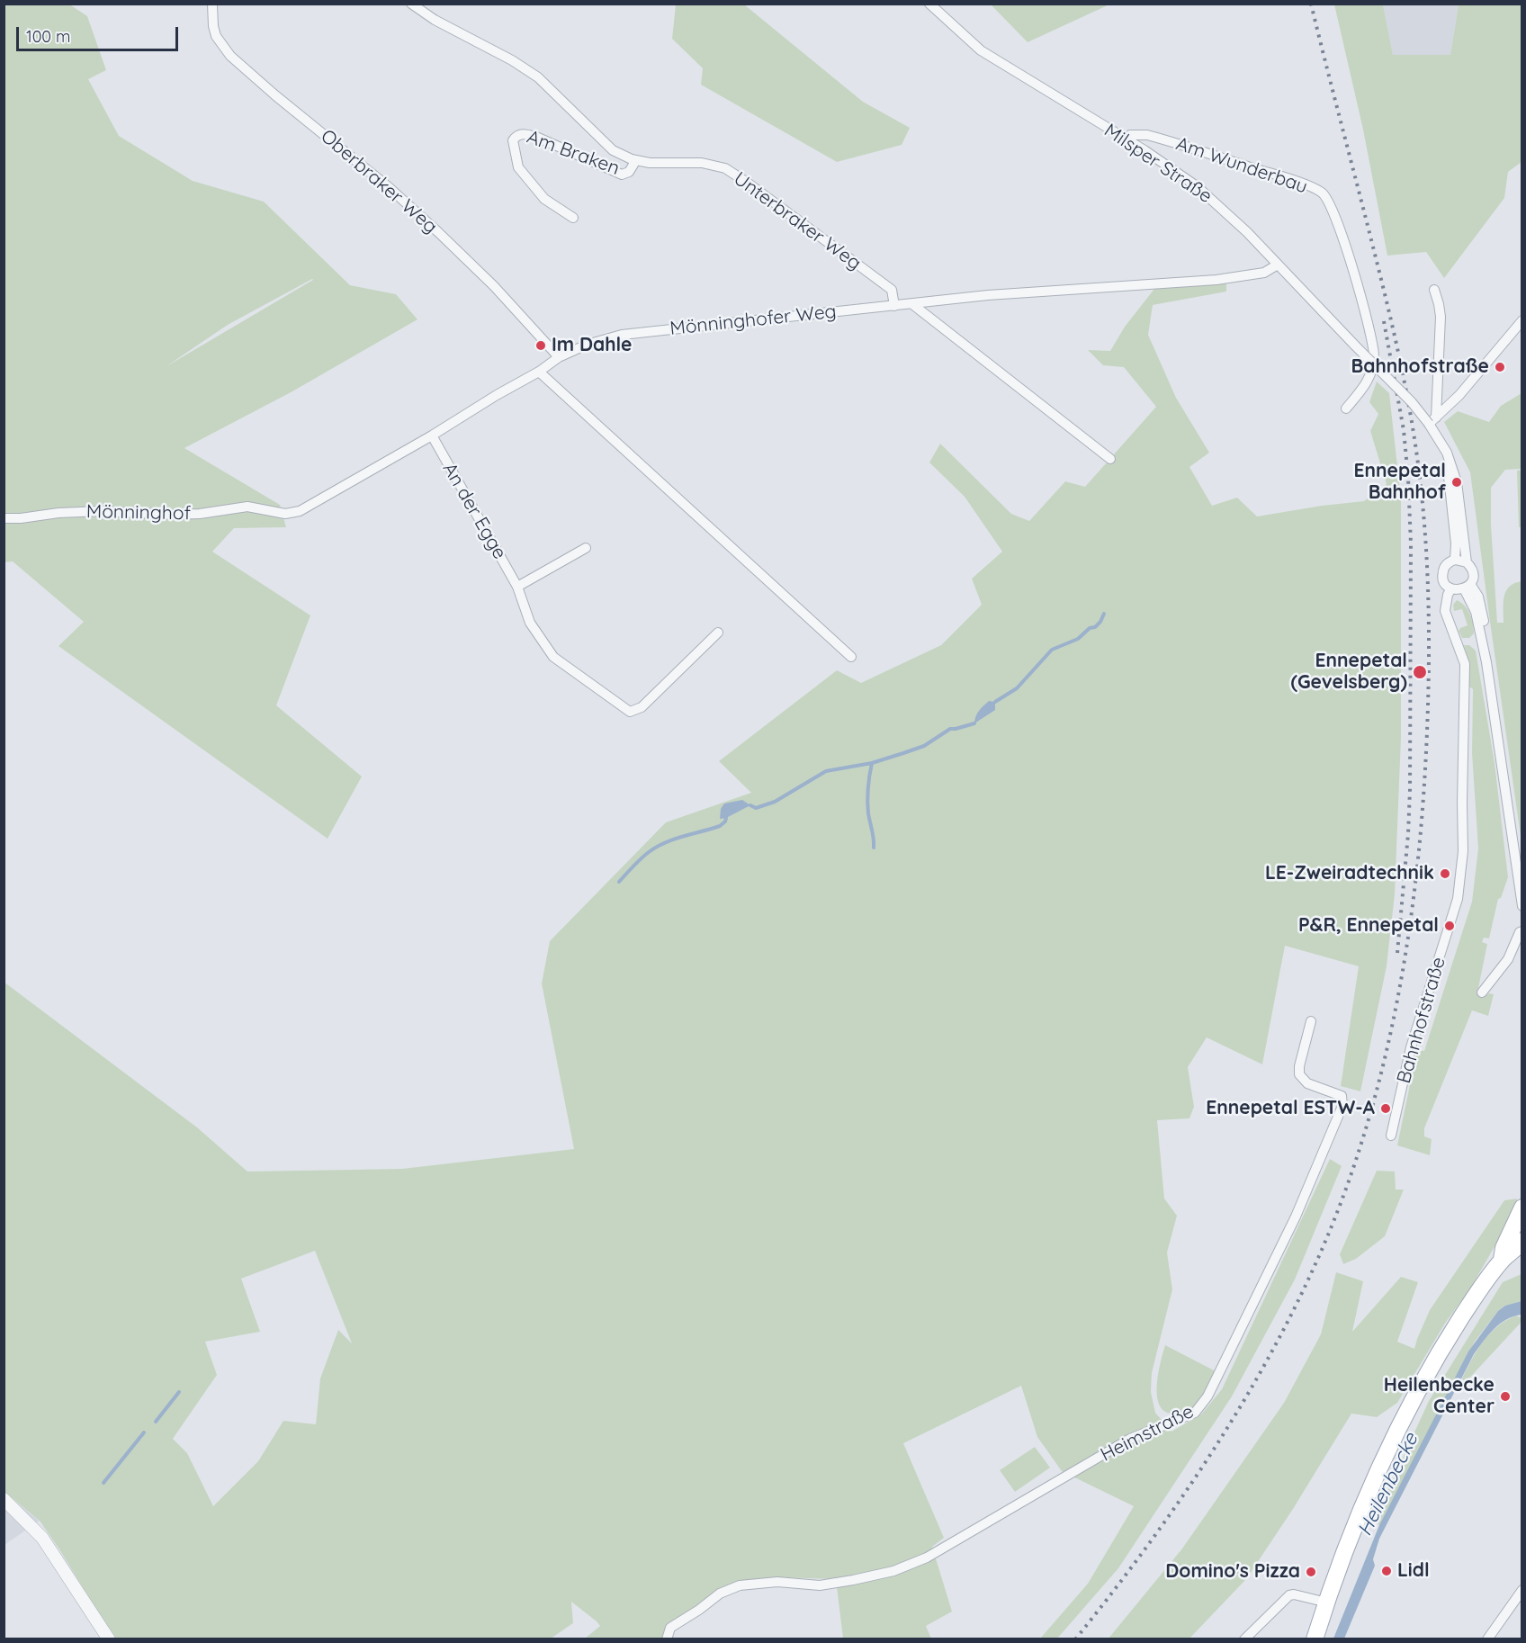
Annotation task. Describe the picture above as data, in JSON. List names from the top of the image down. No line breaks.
{"streets":{"street":["Am Braken","Milsper Straße","Am Wunderbau","Oberbraker Weg","Unterbraker Weg","Mönninghofer Weg","An der Egge","Mönninghof","Bahnhofstraße","Heimstraße"]},"crossings":[["Am Braken","Unterbraker Weg"],["Milsper Straße","Am Wunderbau"],["Milsper Straße","Mönninghofer Weg"],["Milsper Straße","Bahnhofstraße"],["Oberbraker Weg","Mönninghofer Weg"],["Unterbraker Weg","Mönninghofer Weg"],["Mönninghofer Weg","An der Egge"],["Mönninghofer Weg","Mönninghof"]],"water":["Heilenbecke"],"places":["Im Dahle","Bahnhofstraße","Ennepetal Bahnhof","Ennepetal (Gevelsberg)","LE-Zweiradtechnik","P&R, Ennepetal","Ennepetal ESTW-A","Heilenbecke Center","Lidl","Domino's Pizza"],"scale_bar":"100 m"}
